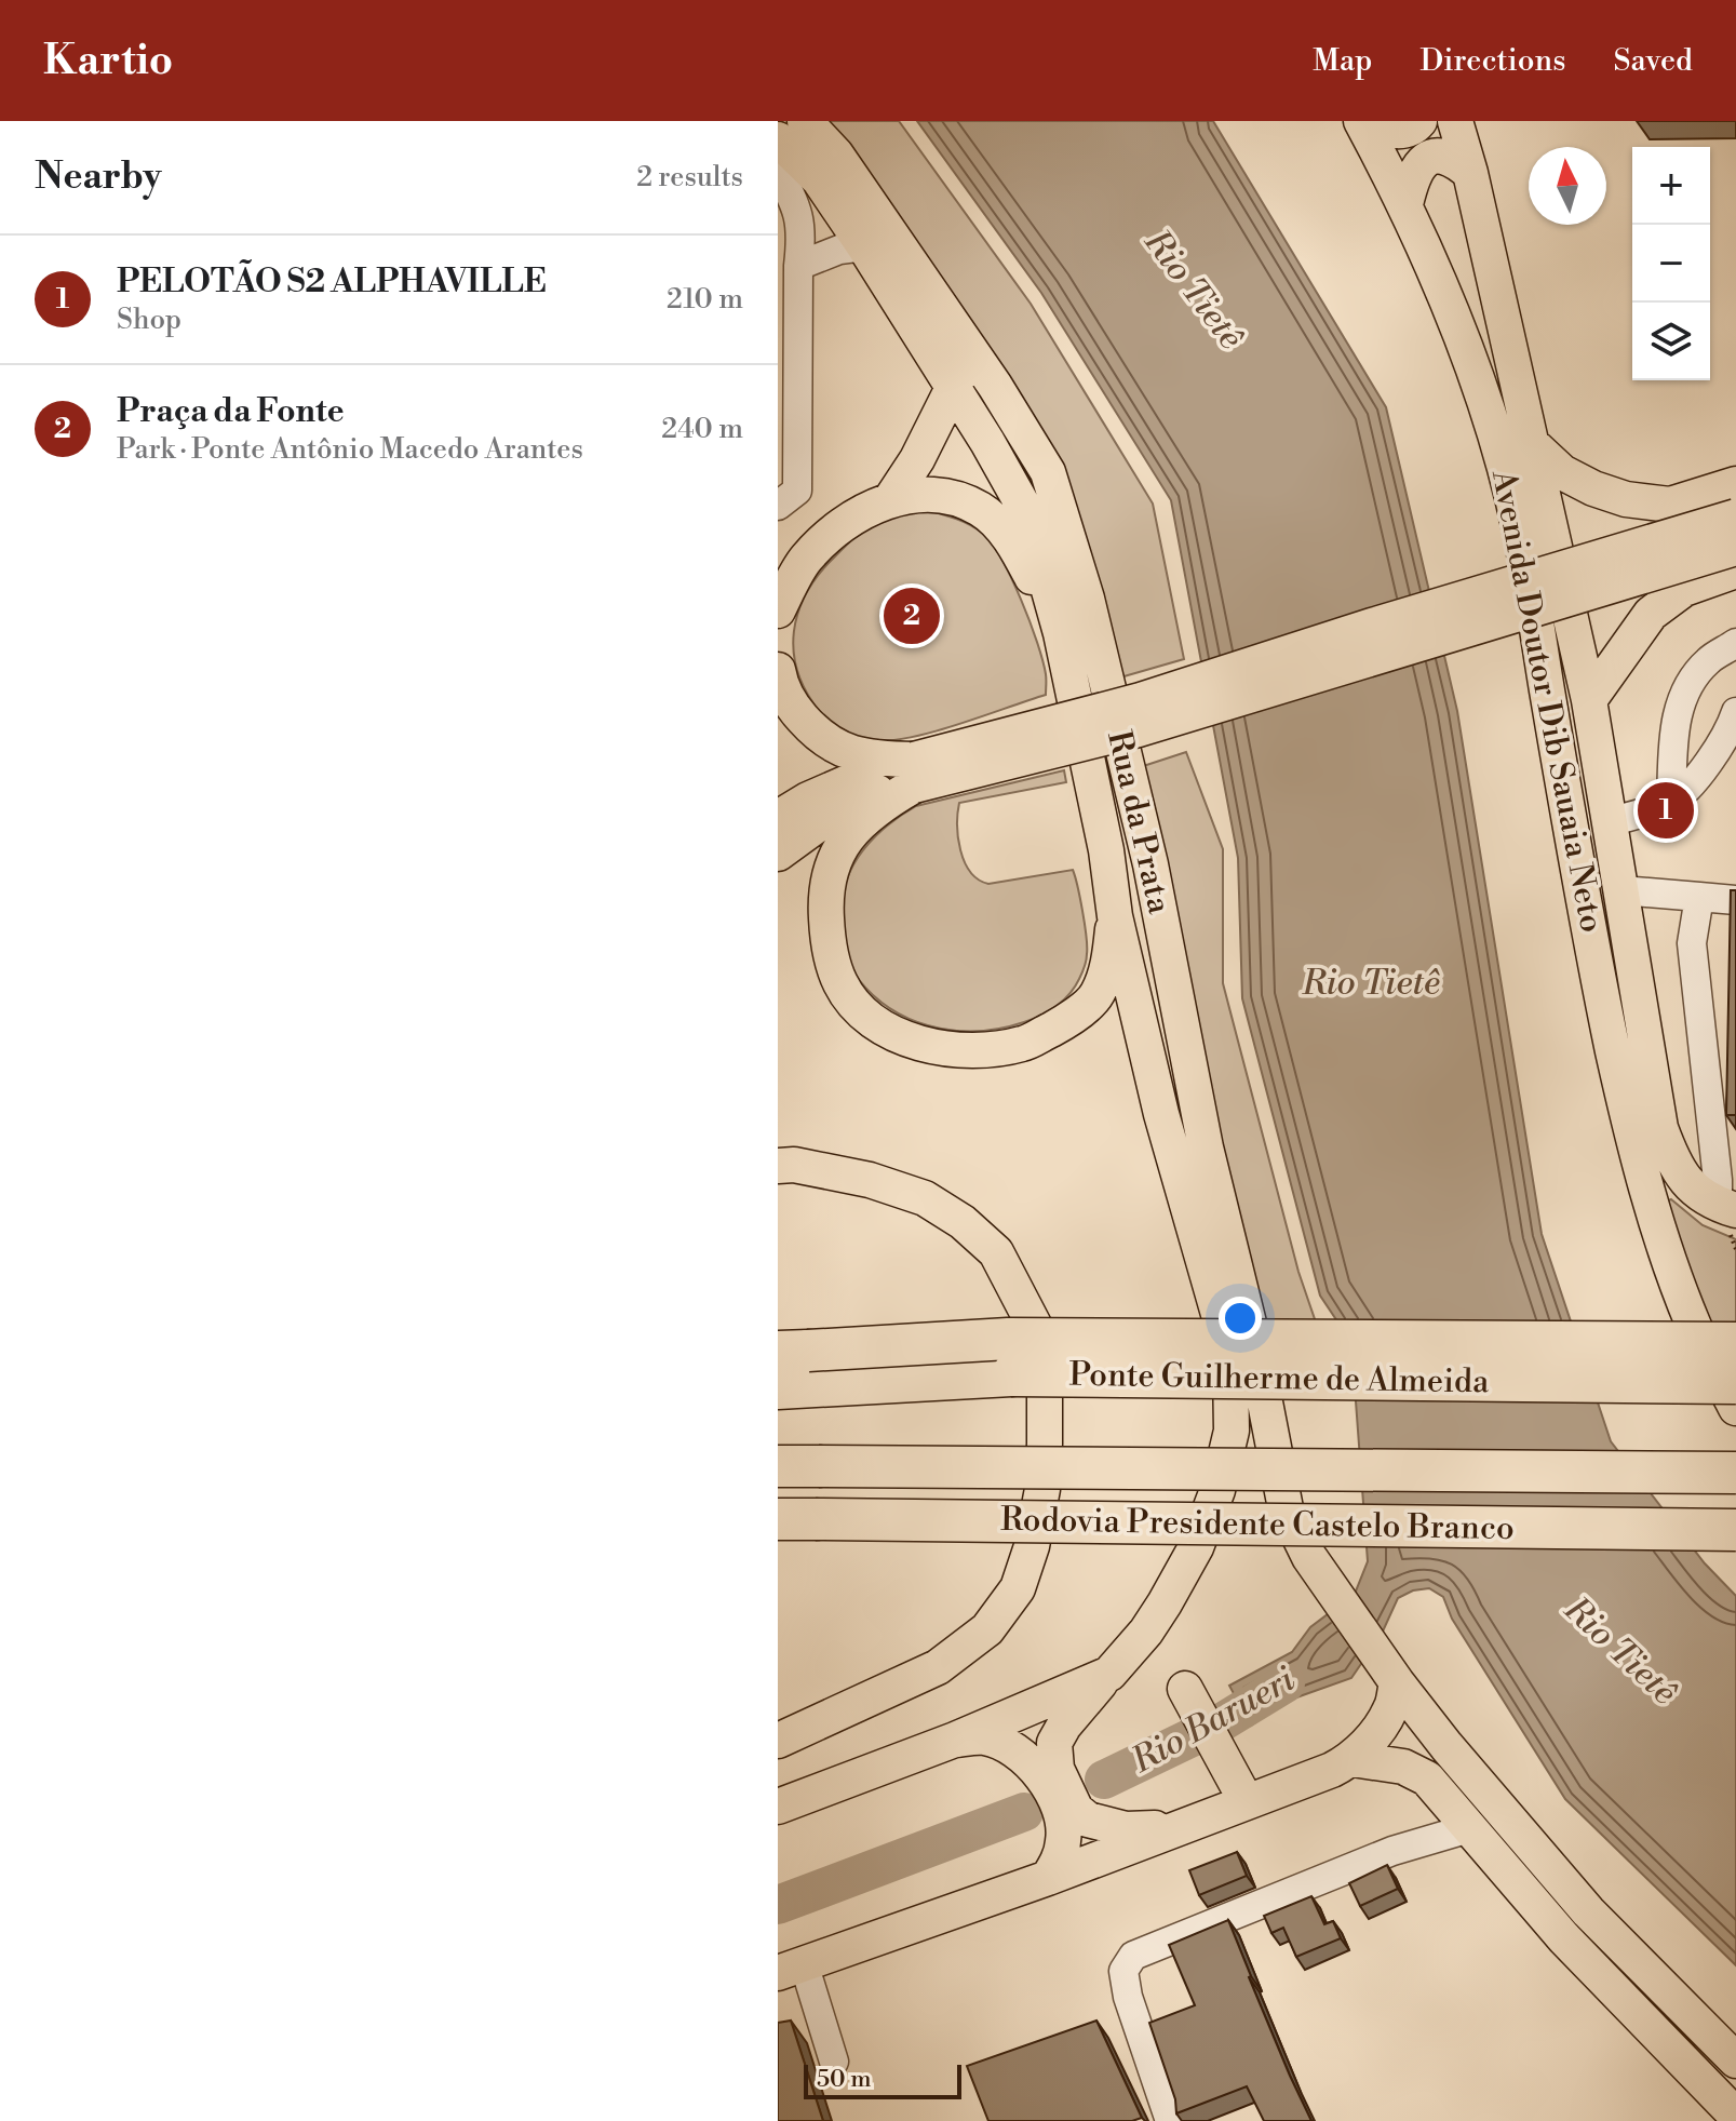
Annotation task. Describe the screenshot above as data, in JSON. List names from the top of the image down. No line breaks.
{"streets":{"highway":["Ponte Guilherme de Almeida","Rodovia Presidente Castelo Branco"],"main road":["Avenida Doutor Dib Sauaia Neto","Rua da Prata"]},"crossings":[["Avenida Doutor Dib Sauaia Neto","Ponte Guilherme de Almeida"]],"water":["Rio Tietê","Rio Barueri"],"scale_bar":"50 m","north":"top","page":{"header":"Kartio","nav":["Map","Directions","Saved"],"heading":["Nearby","2 results"],"map_buttons":["+","−"],"list":[{"mark":"1","name":"PELOTÃO S2 ALPHAVILLE","note":"Shop","value":"210 m"},{"mark":"2","name":"Praça da Fonte","note":"Park · Ponte Antônio Macedo Arantes","value":"240 m"}],"pins":["2","1"],"scale":"50 m"}}
